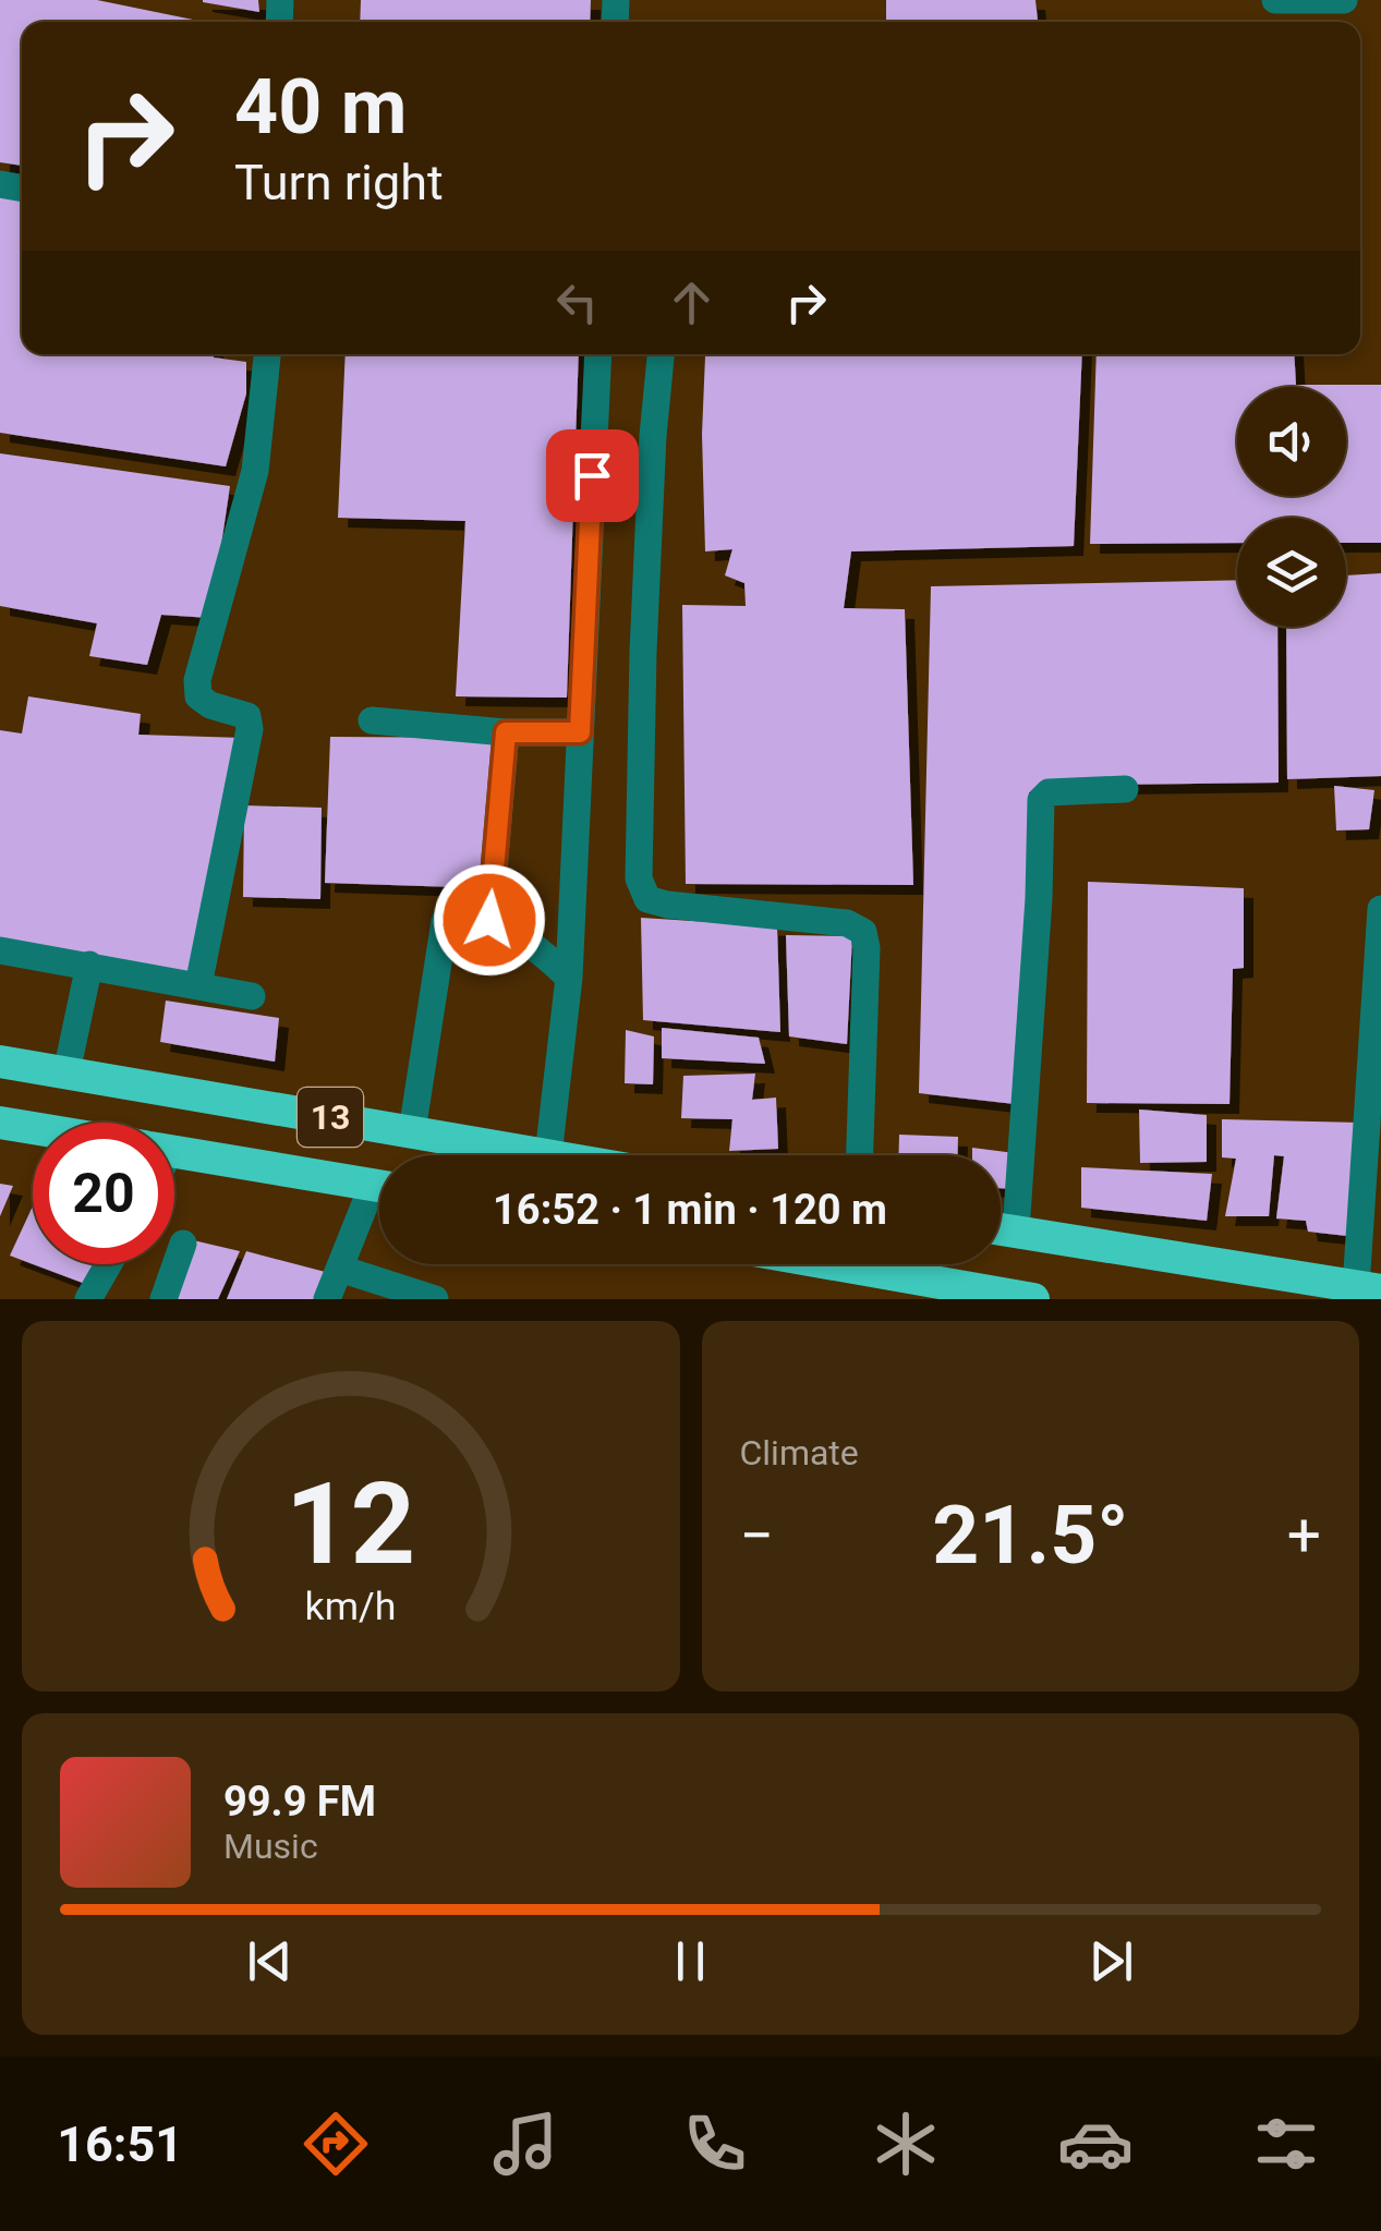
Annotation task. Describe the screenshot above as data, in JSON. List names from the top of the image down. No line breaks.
{"streets":{"highway":["13"]},"page":{"turn":["40 m","Turn right"],"limit":"20","trip":"16:52 · 1 min · 120 m","tile":"Climate","heat":["−","21.5°","+"],"song":["99.9 FM","Music"],"tabs":"16:51","gauge":["12","km/h"]}}
